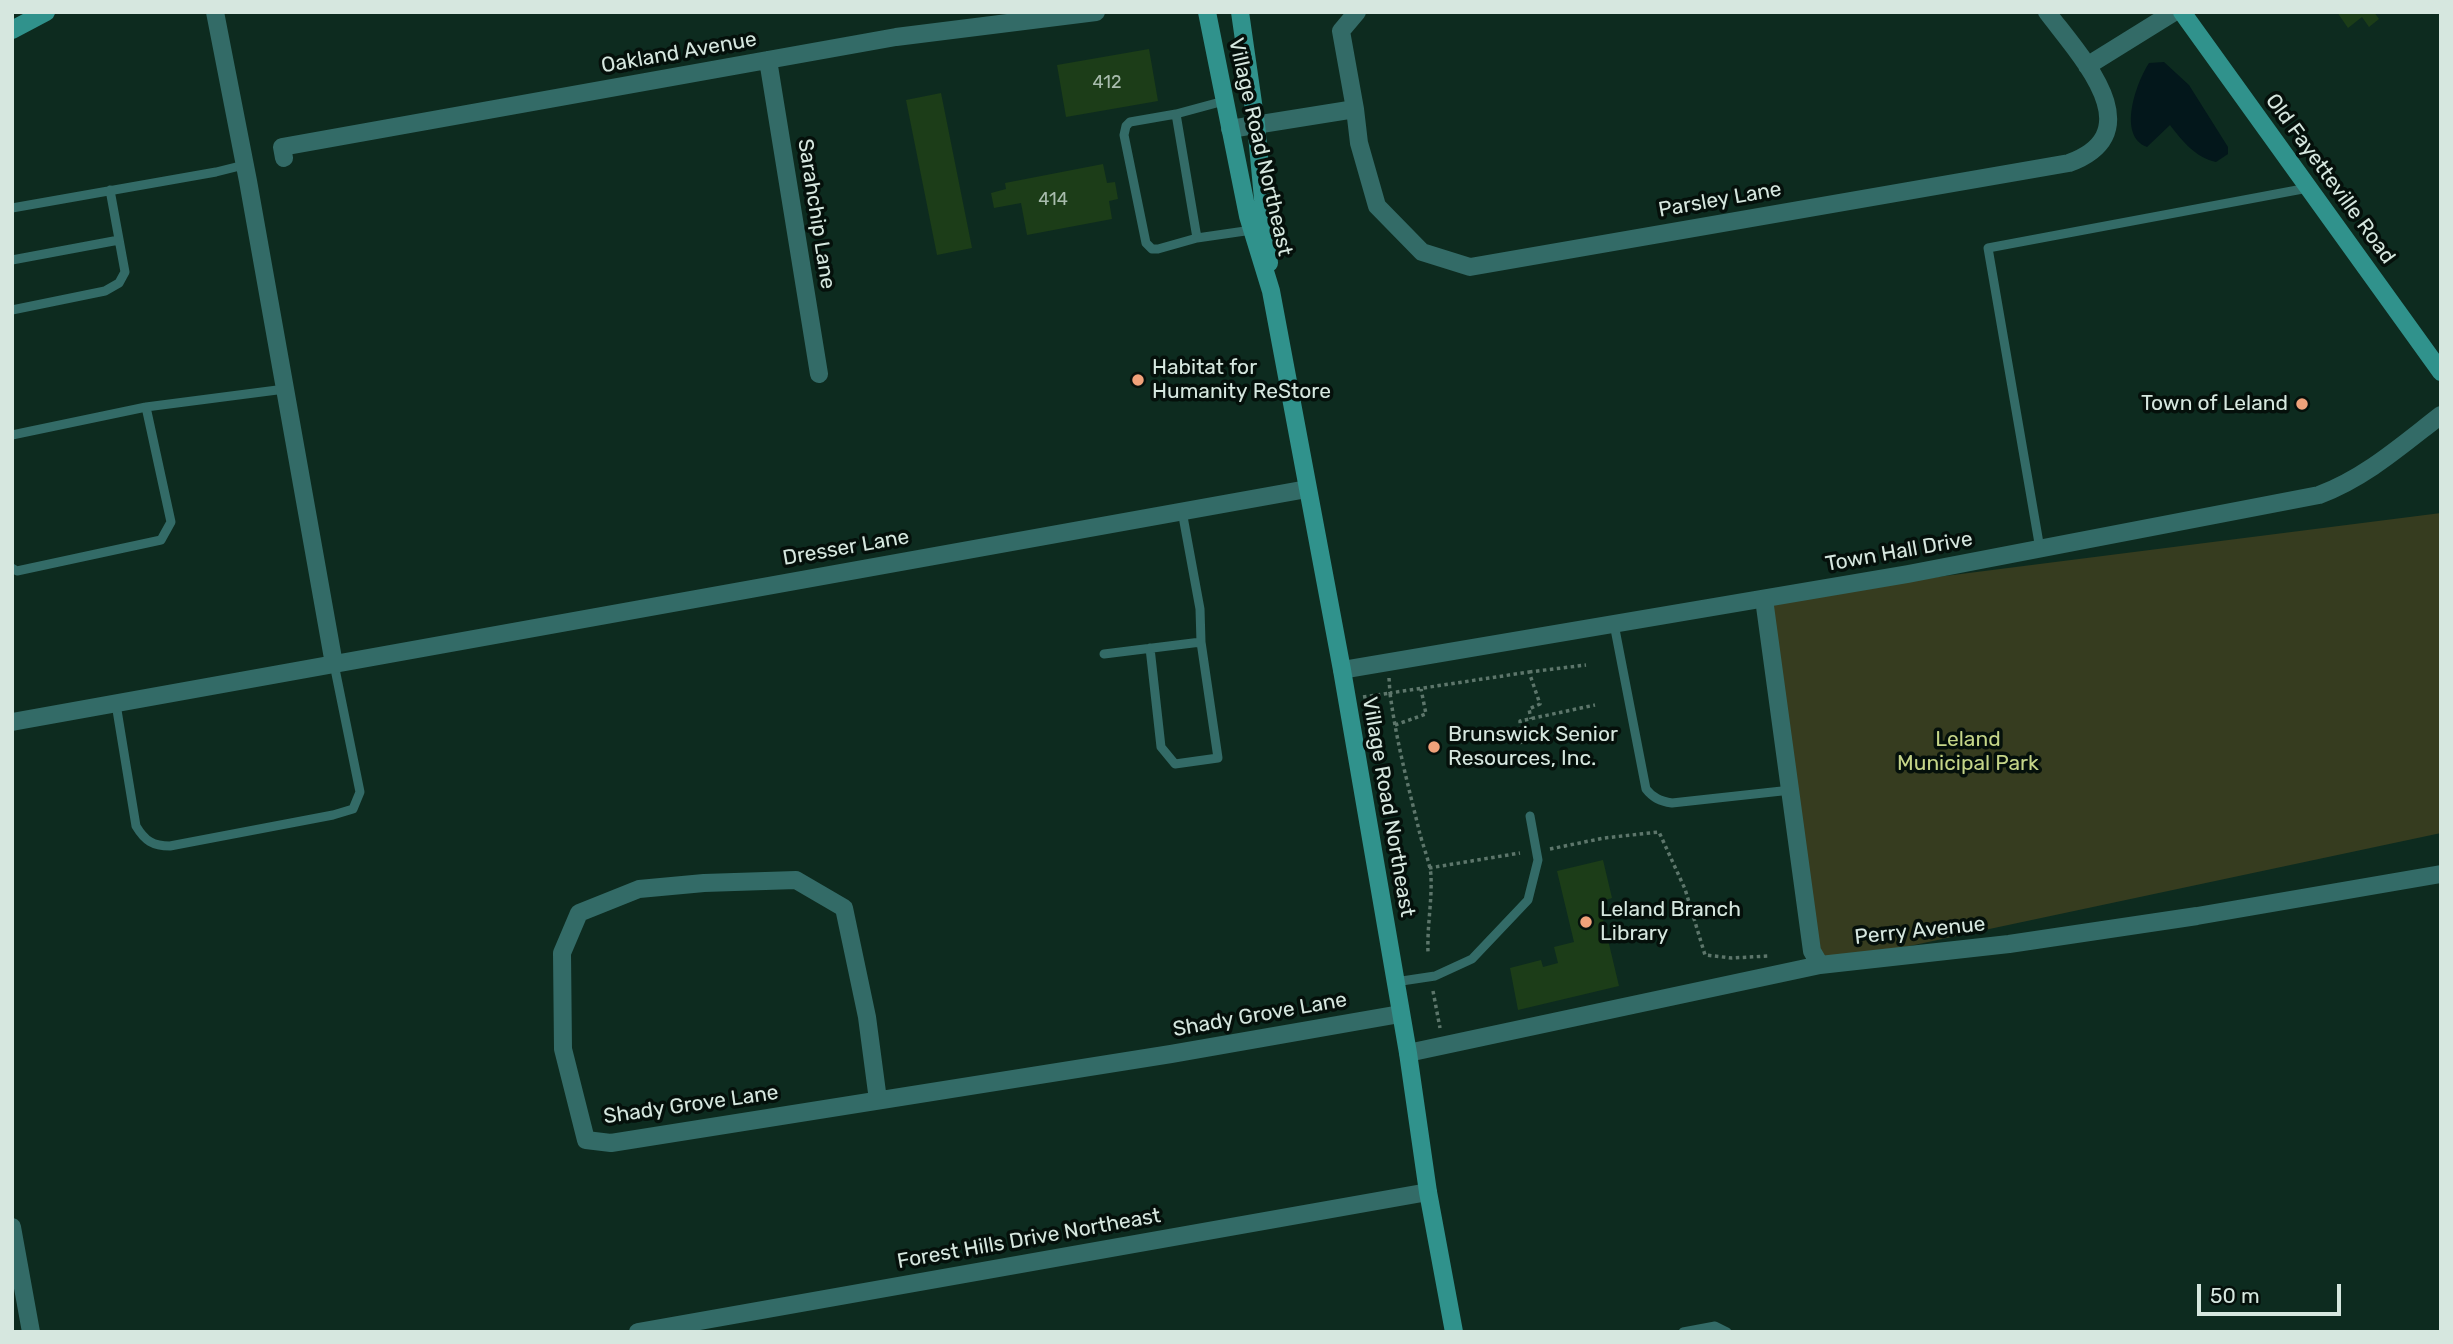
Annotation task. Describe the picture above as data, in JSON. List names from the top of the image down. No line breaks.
{"streets":{"main road":["Village Road Northeast","Old Fayetteville Road"],"street":["Oakland Avenue","Parsley Lane","Sarahchip Lane","Dresser Lane","Town Hall Drive","Perry Avenue","Shady Grove Lane","Forest Hills Drive Northeast"]},"crossings":[["Oakland Avenue","Sarahchip Lane"],["Village Road Northeast","Dresser Lane"],["Village Road Northeast","Town Hall Drive"],["Village Road Northeast","Perry Avenue"],["Village Road Northeast","Shady Grove Lane"],["Village Road Northeast","Forest Hills Drive Northeast"]],"parks":["Leland Municipal Park"],"places":["Habitat for Humanity ReStore","Town of Leland","Brunswick Senior Resources, Inc.","Leland Branch Library"],"house_numbers":["412","414"],"scale_bar":"50 m"}
